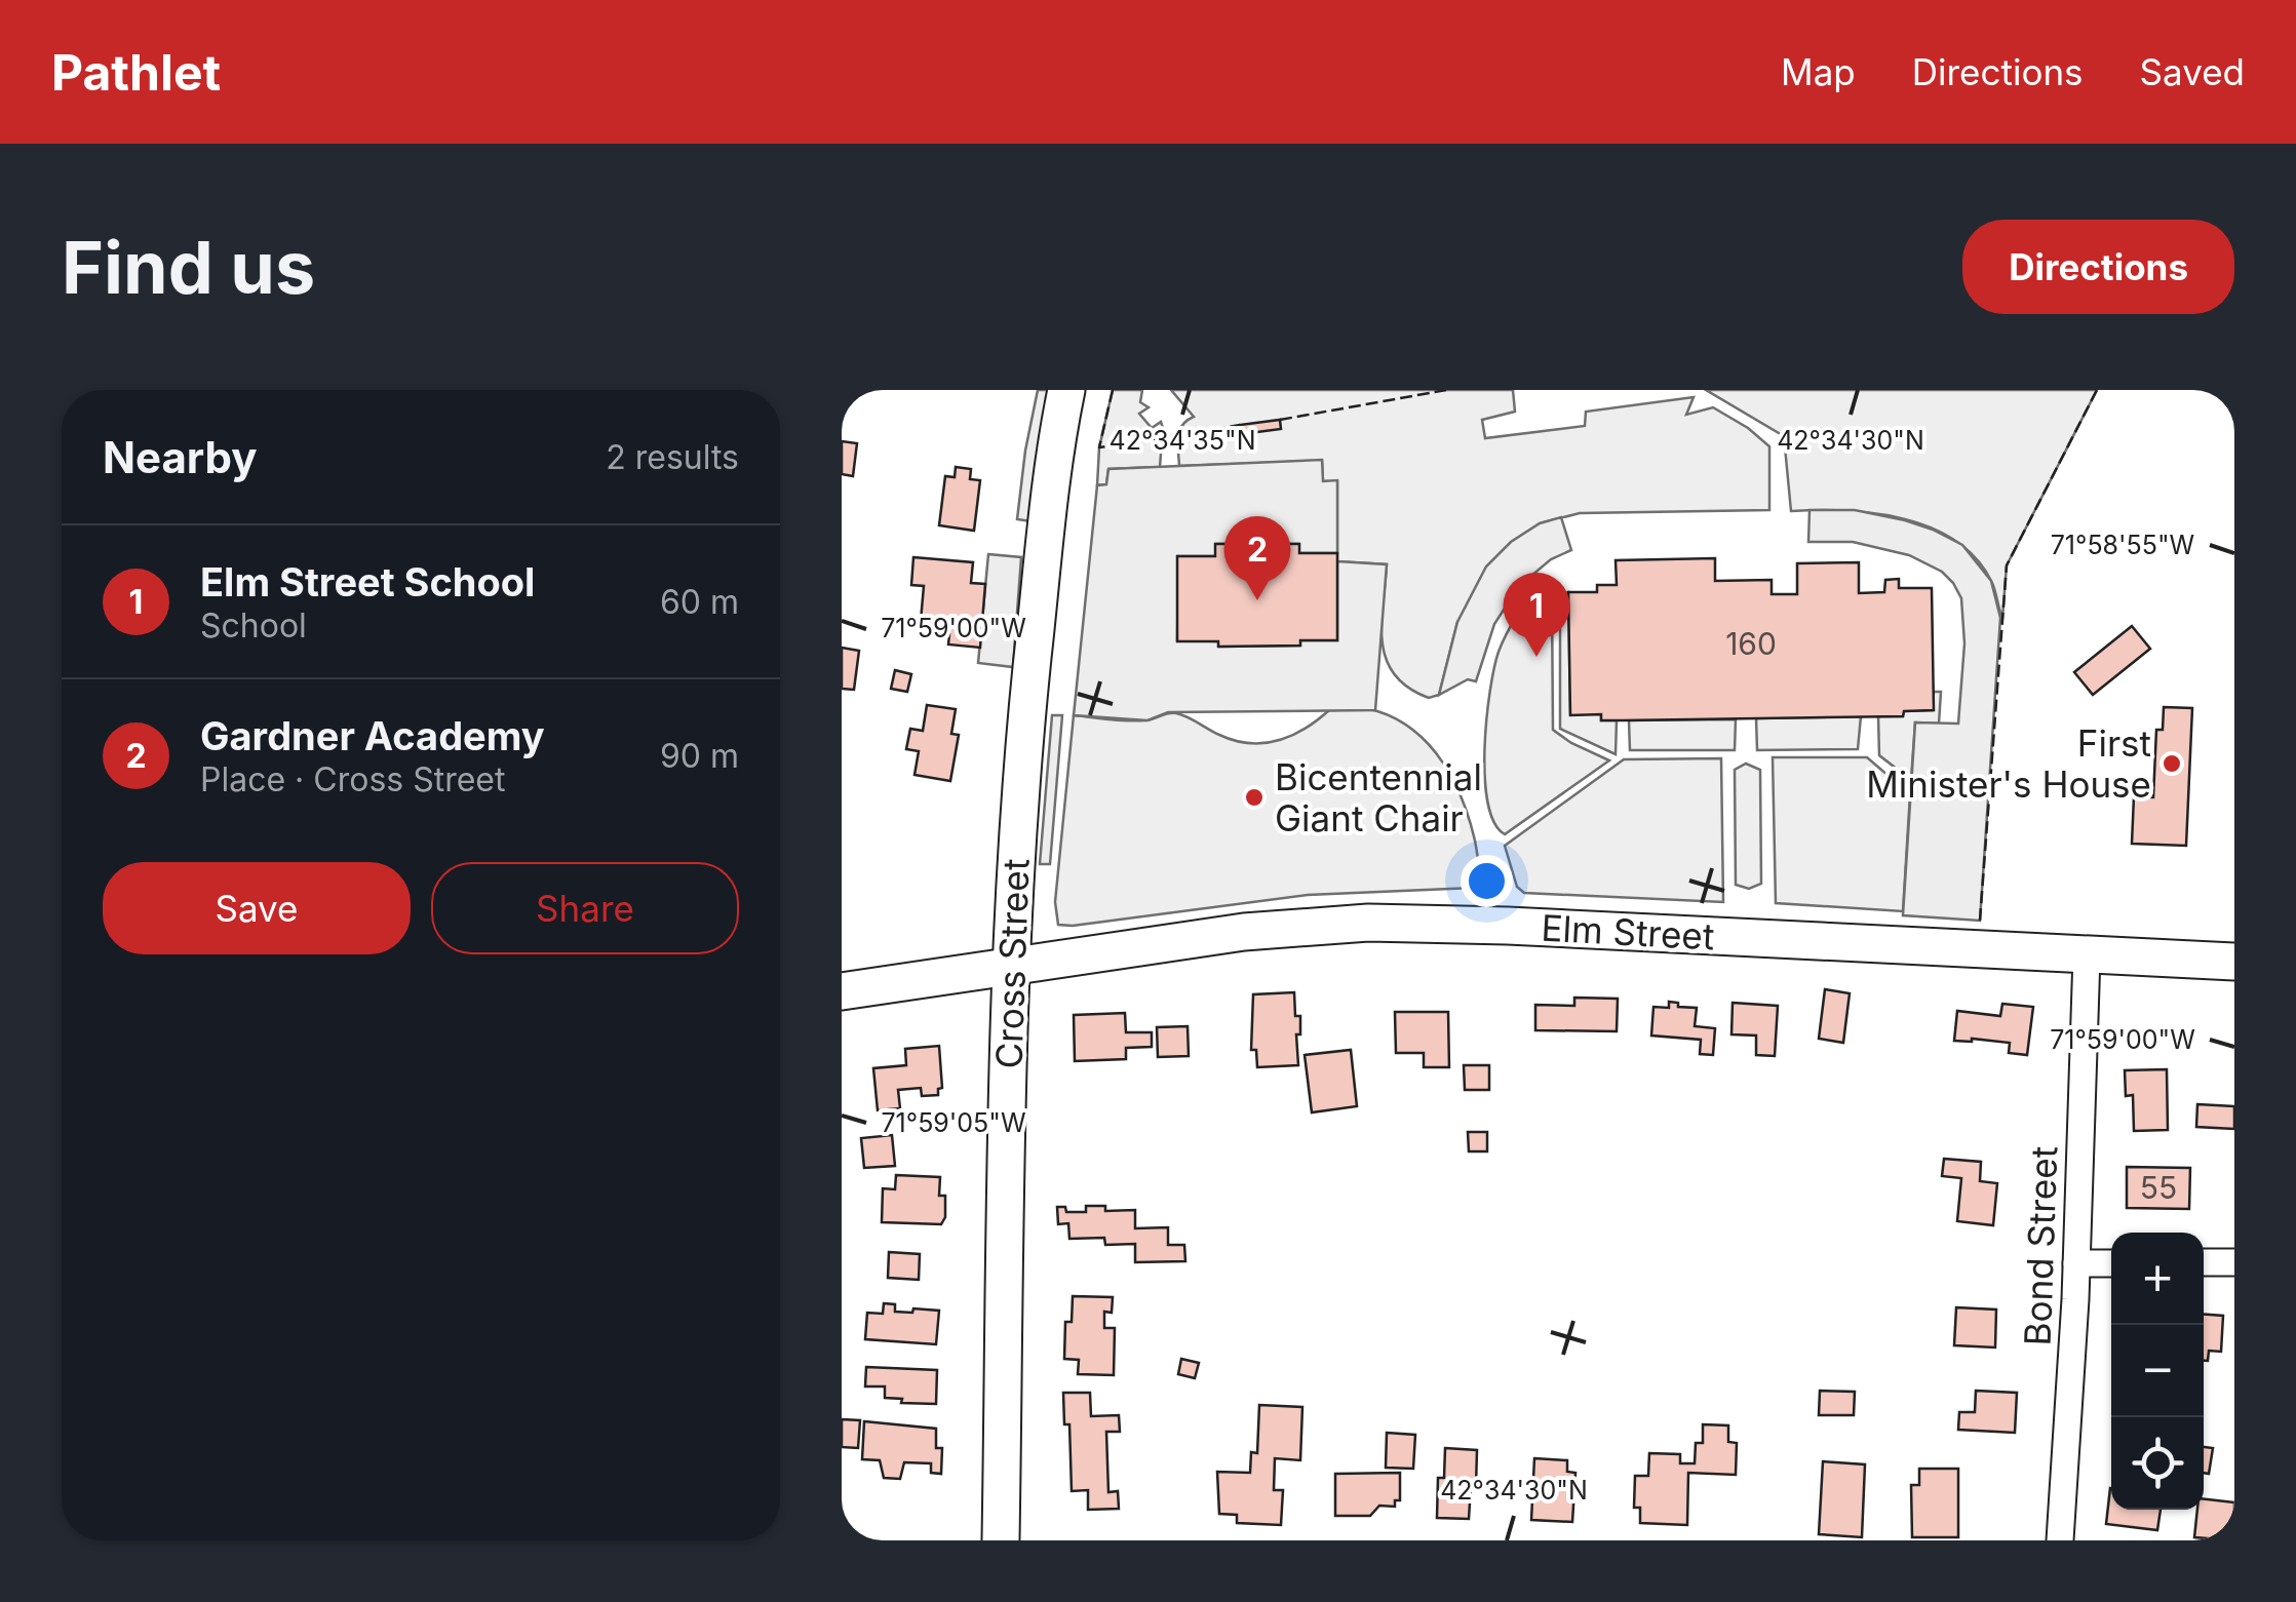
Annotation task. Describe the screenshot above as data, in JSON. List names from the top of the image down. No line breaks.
{"streets":{"street":["Elm Street","Cross Street","Bond Street"]},"crossings":[["Elm Street","Cross Street"],["Elm Street","Bond Street"]],"places":["First Minister's House","Bicentennial Giant Chair"],"house_numbers":["160","55"],"page":{"header":"Pathlet","nav":["Map","Directions","Saved"],"buttons":["Directions",["Save","Share"]],"title":"Find us","heading":["Nearby","2 results"],"pins":["2","1"],"list":[{"mark":"1","name":"Elm Street School","note":"School","value":"60 m"},{"mark":"2","name":"Gardner Academy","note":"Place · Cross Street","value":"90 m"}],"map_buttons":["+","−"]},"coordinates":["42°34'35\"N","42°34'30\"N","71°58'55\"W","71°59'00\"W","71°59'05\"W"]}
